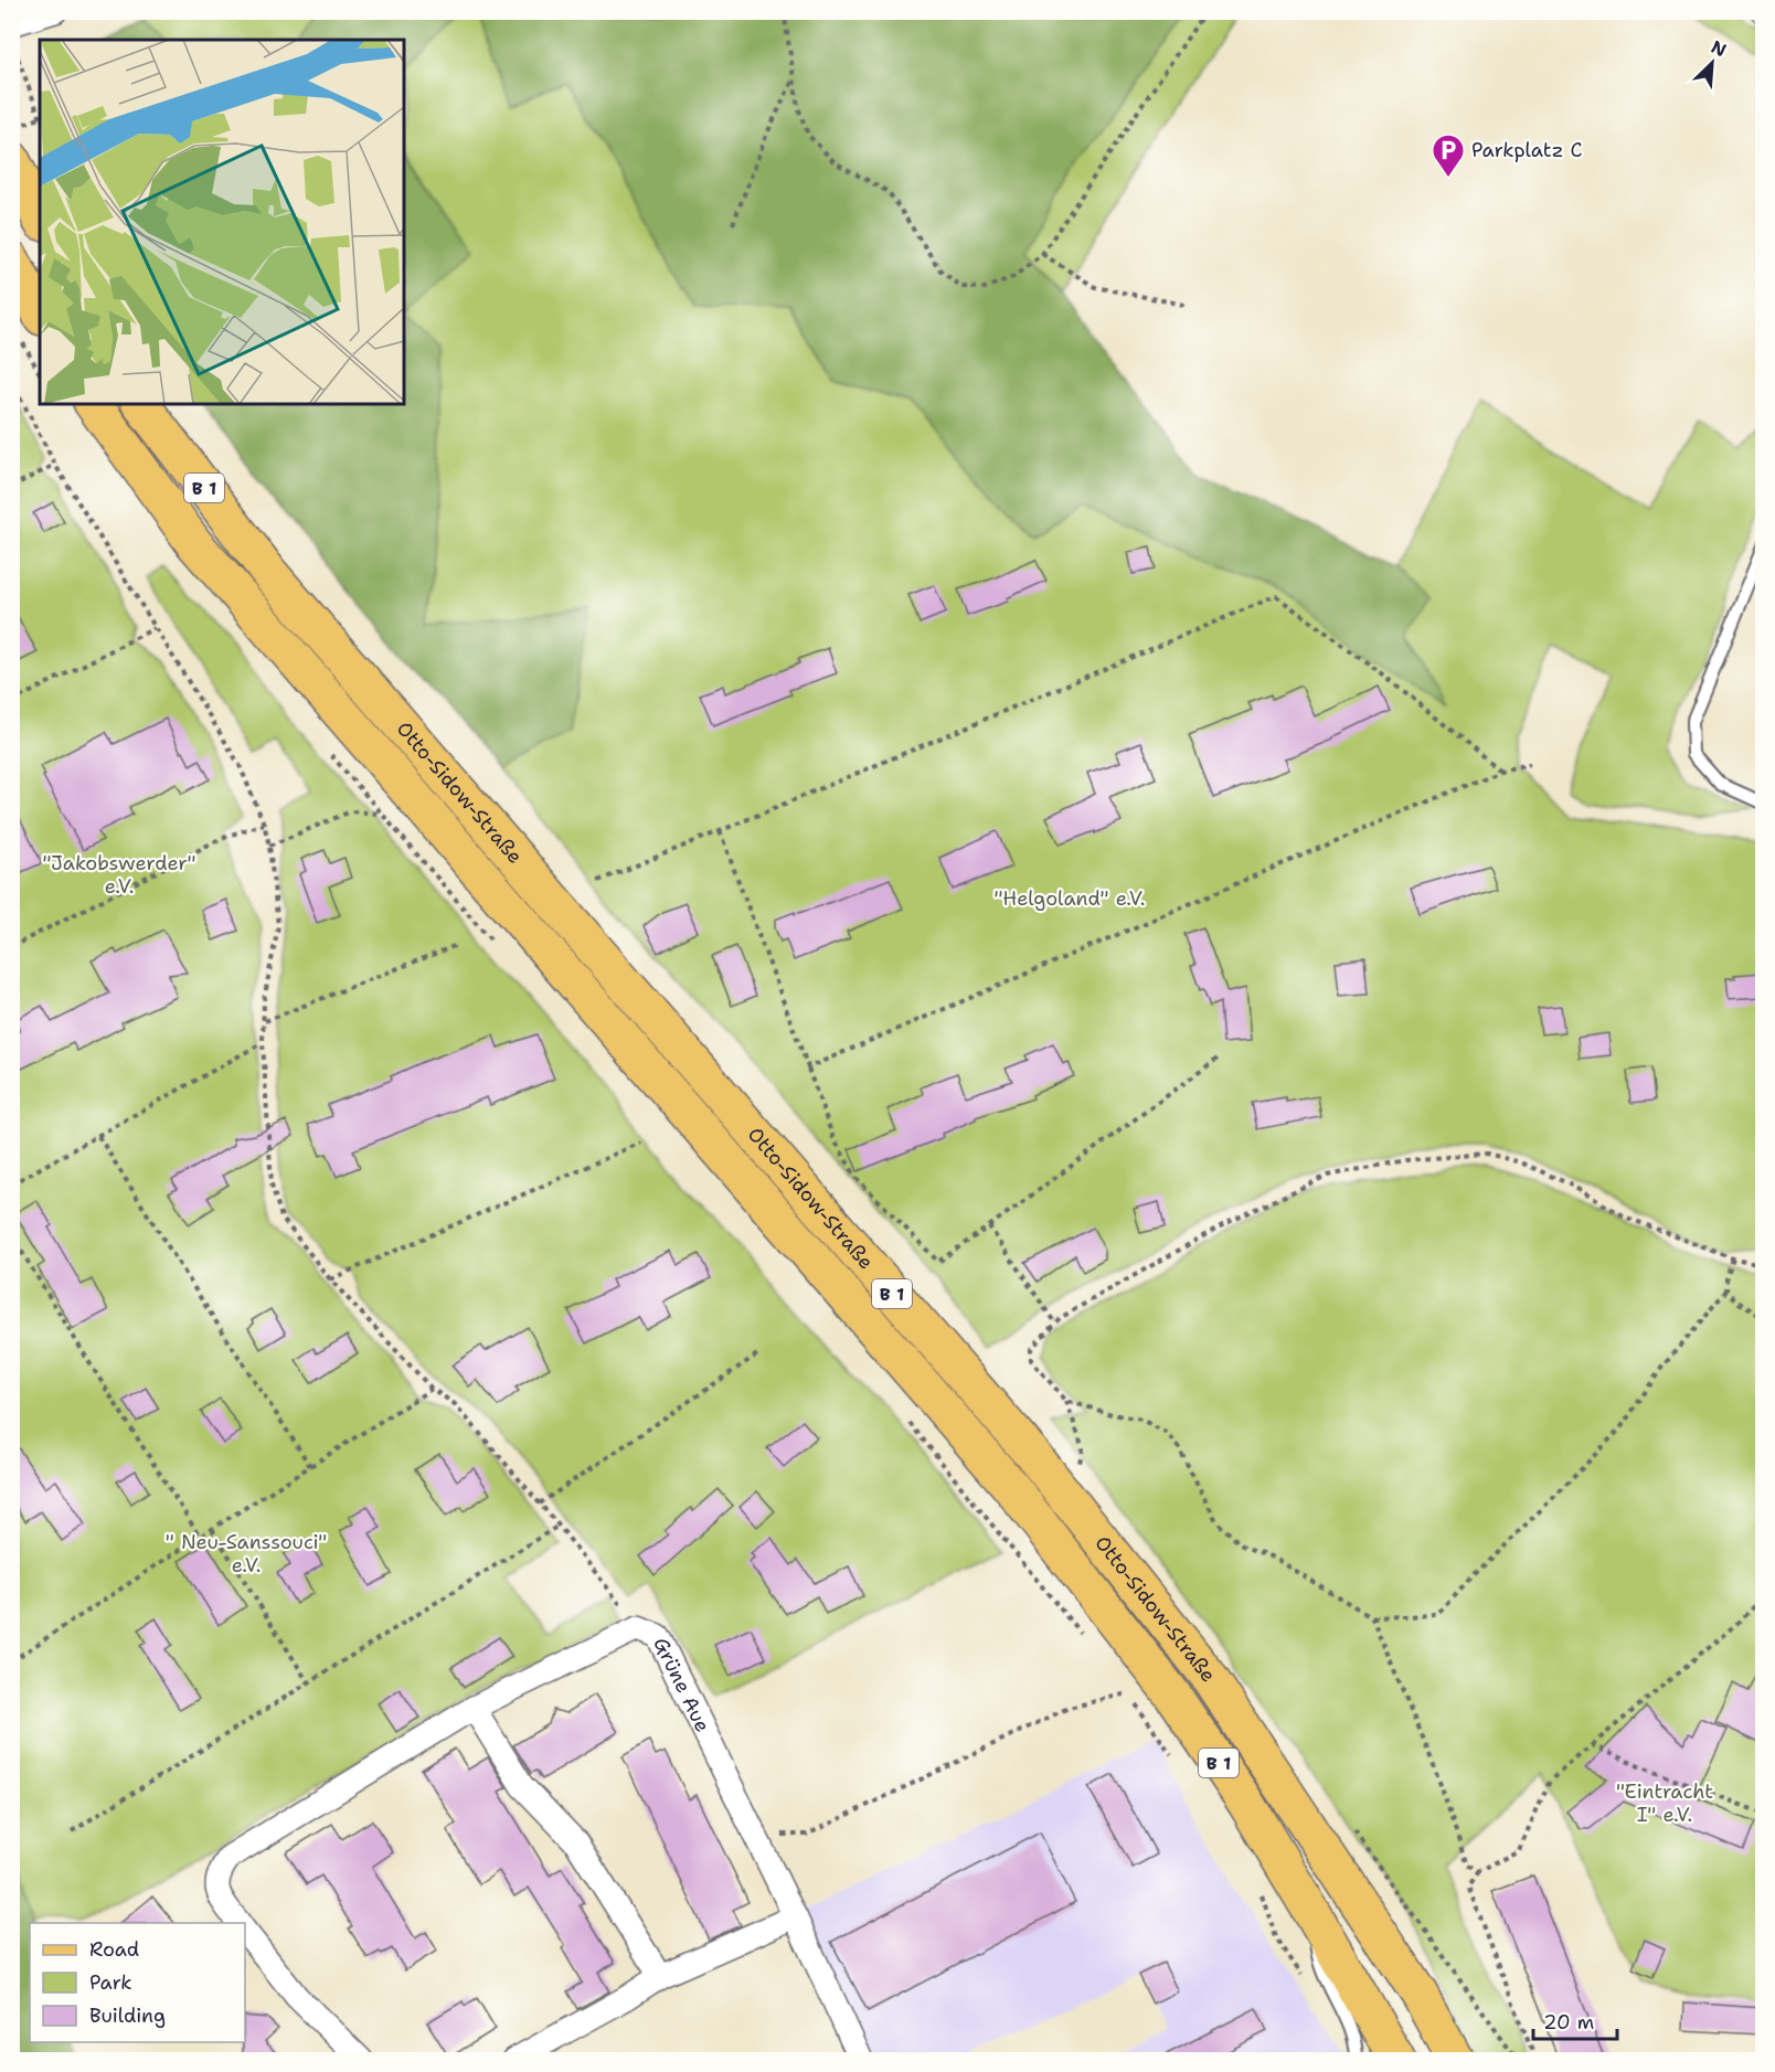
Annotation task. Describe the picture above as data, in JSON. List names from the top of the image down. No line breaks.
{"streets":{"main road":["B 1","Otto-Sidow-Straße"],"street":["Grüne Aue"]},"parks":["\"Jakobswerder\" e.V.","\"Helgoland\" e.V.","\" Neu-Sanssouci\" e.V.","\"Eintracht I\" e.V."],"places":{"parking":["Parkplatz C"]},"legend":["Road","Park","Building"],"scale_bar":"20 m","north":"top right"}
